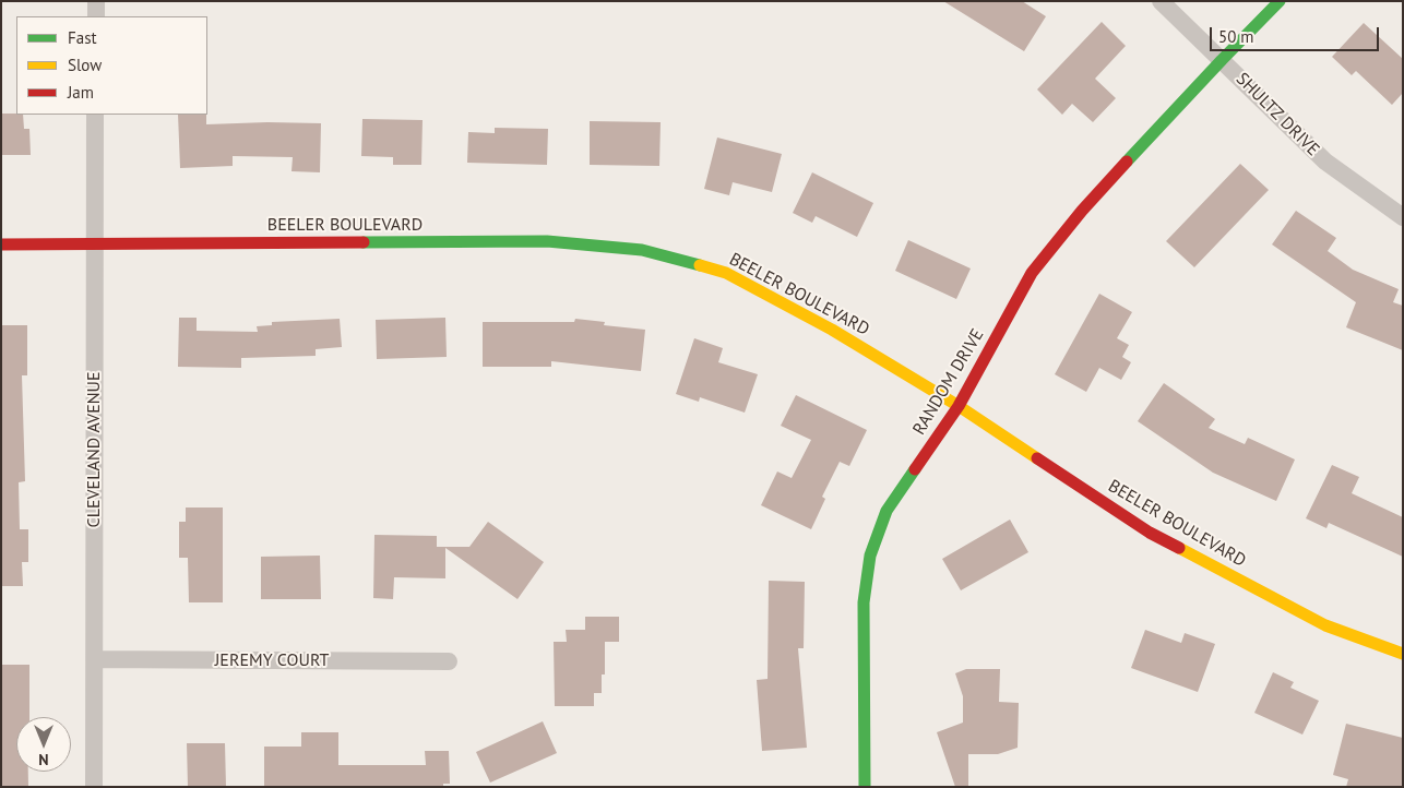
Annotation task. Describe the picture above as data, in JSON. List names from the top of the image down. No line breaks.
{"streets":{"street":["SHULTZ DRIVE","BEELER BOULEVARD","RANDOM DRIVE","CLEVELAND AVENUE","JEREMY COURT"]},"crossings":[["SHULTZ DRIVE","RANDOM DRIVE"],["BEELER BOULEVARD","RANDOM DRIVE"],["BEELER BOULEVARD","CLEVELAND AVENUE"],["CLEVELAND AVENUE","JEREMY COURT"]],"legend":["Fast","Slow","Jam"],"scale_bar":"50 m","north":"bottom"}
